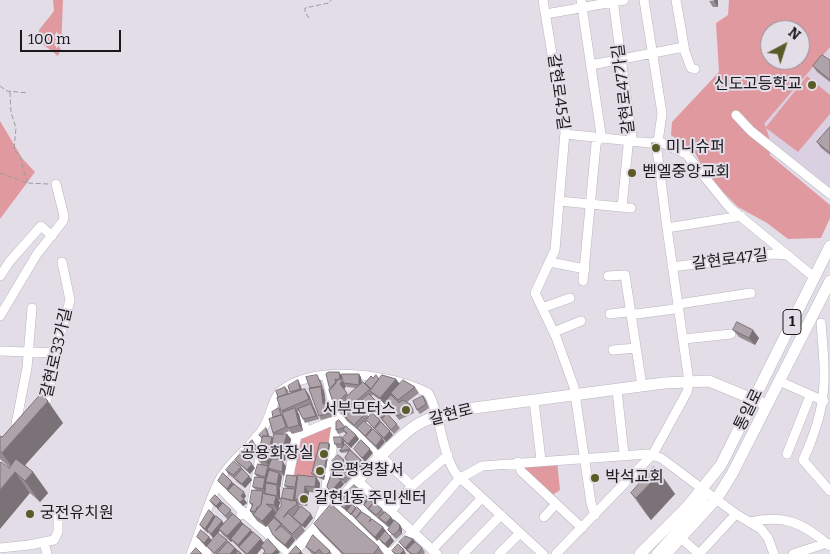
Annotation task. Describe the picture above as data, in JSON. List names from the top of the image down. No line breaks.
{"streets":{"main road":["1","통일로","갈현로"],"street":["갈현로47가길","갈현로45길","갈현로47길","갈현로33가길"]},"crossings":[["갈현로45길","갈현로"],["갈현로47길","갈현로"],["통일로","갈현로"]],"places":["신도고등학교","미니슈퍼","벧엘중앙교회","서부모터스","공용화장실","은평경찰서","박석교회","갈현1동 주민센터","궁전유치원"],"scale_bar":"100 m","north":"top right"}
